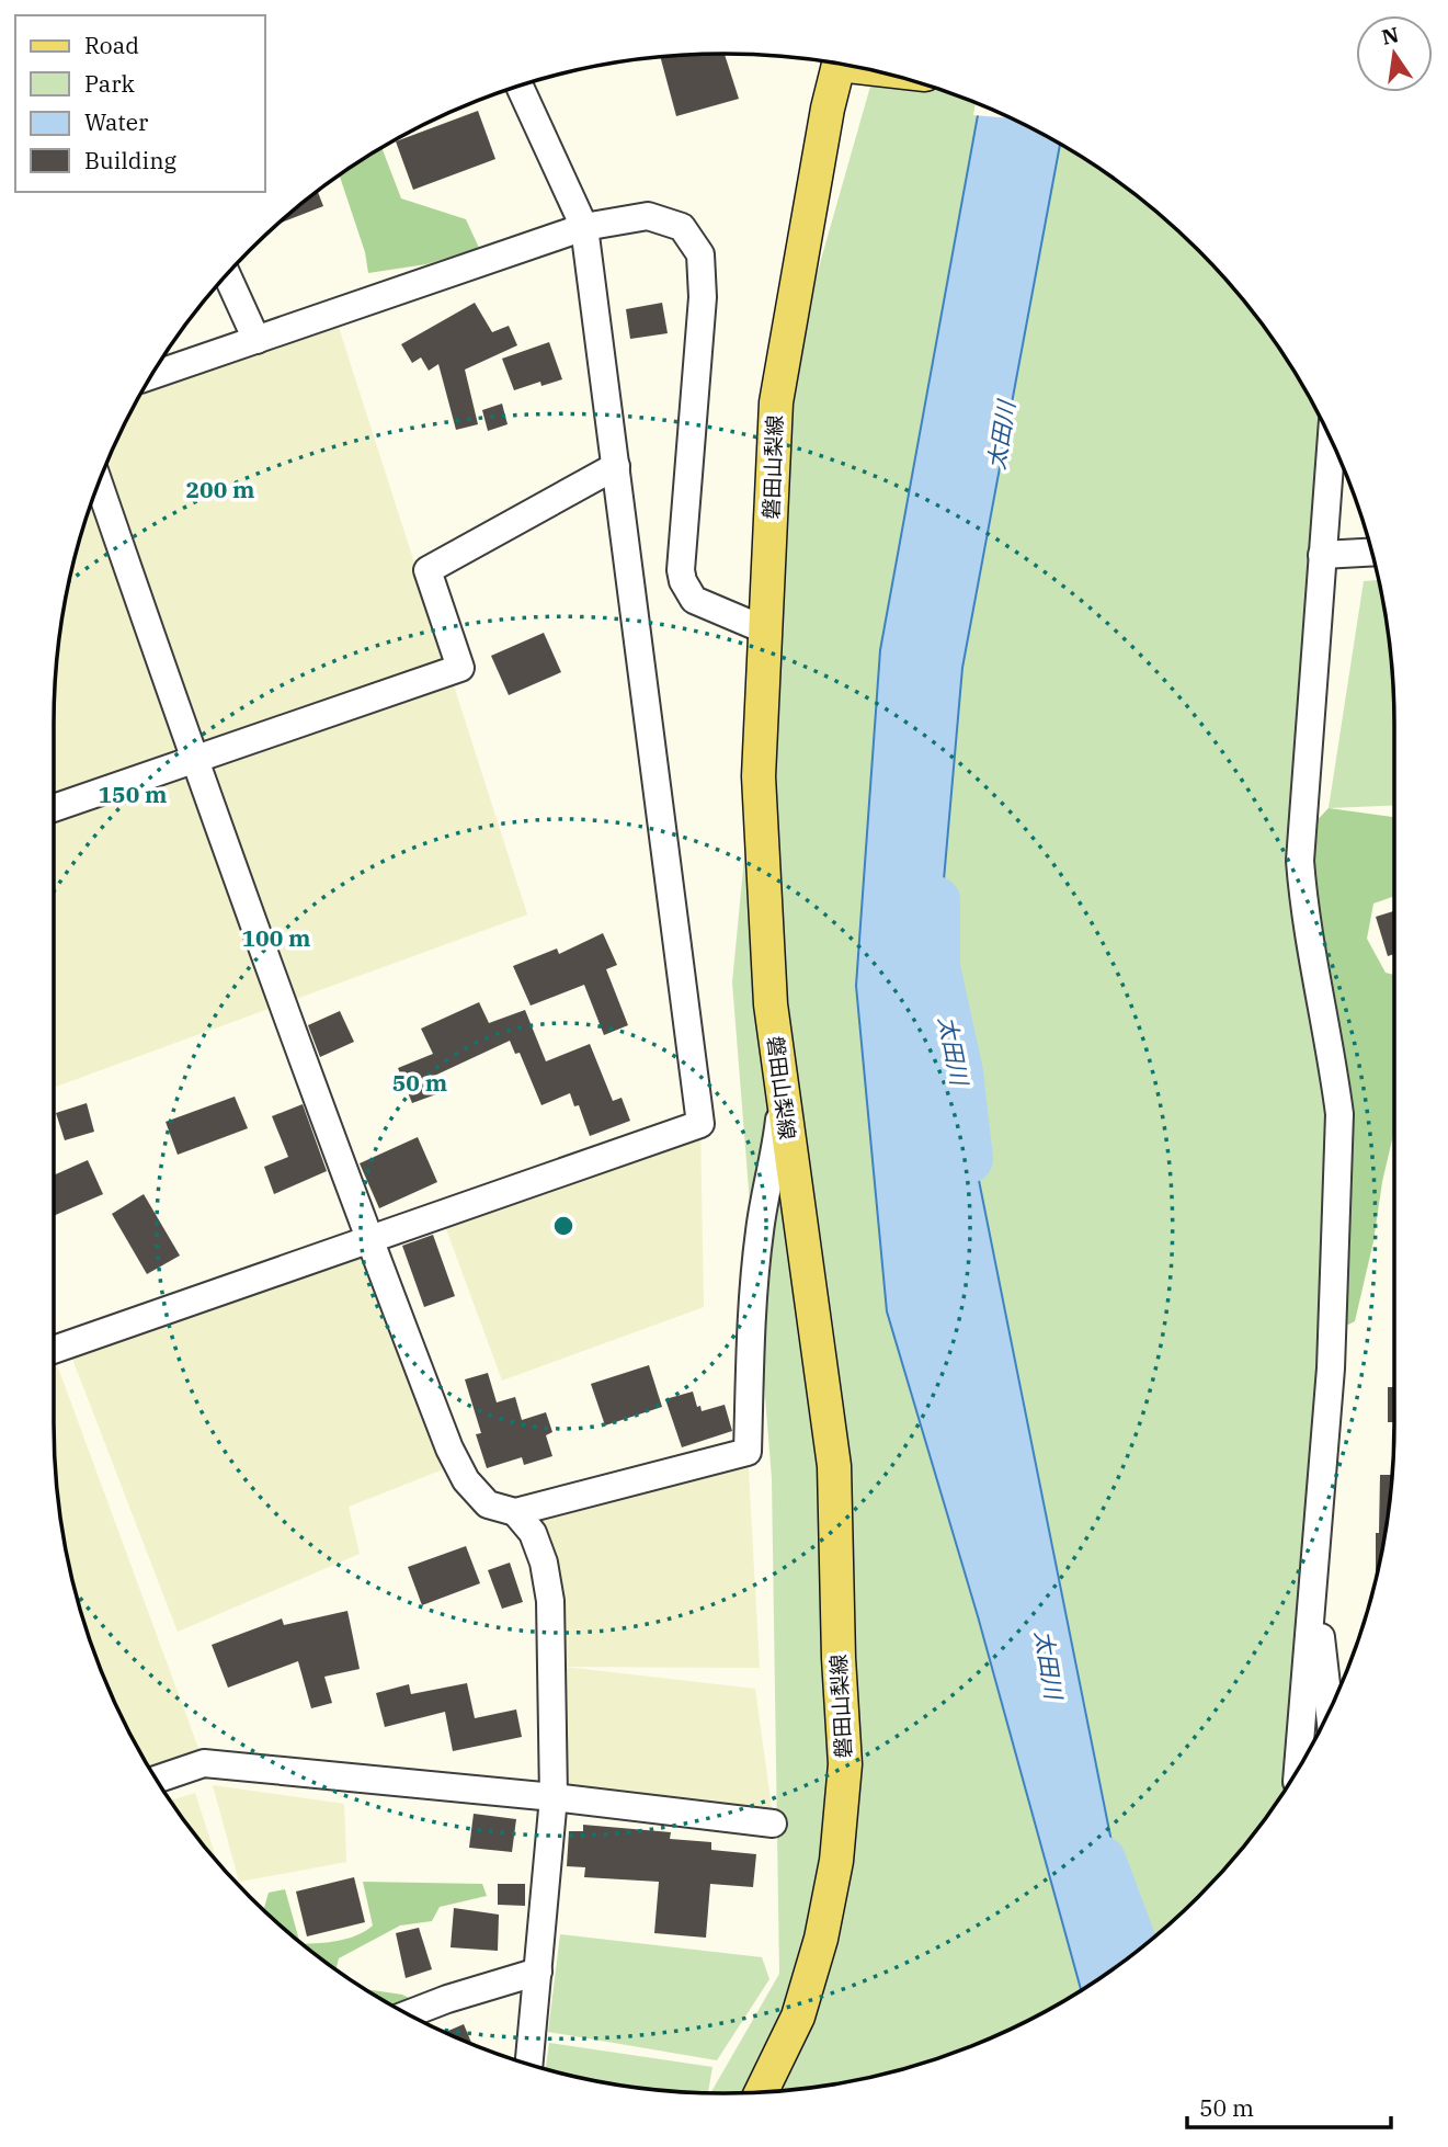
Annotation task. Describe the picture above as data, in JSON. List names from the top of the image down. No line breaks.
{"streets":{"main road":["磐田山梨線"]},"water":["太田川"],"legend":["Road","Park","Water","Building"],"scale_bar":"50 m","north":"top","rings":["200 m","150 m","100 m","50 m"]}
